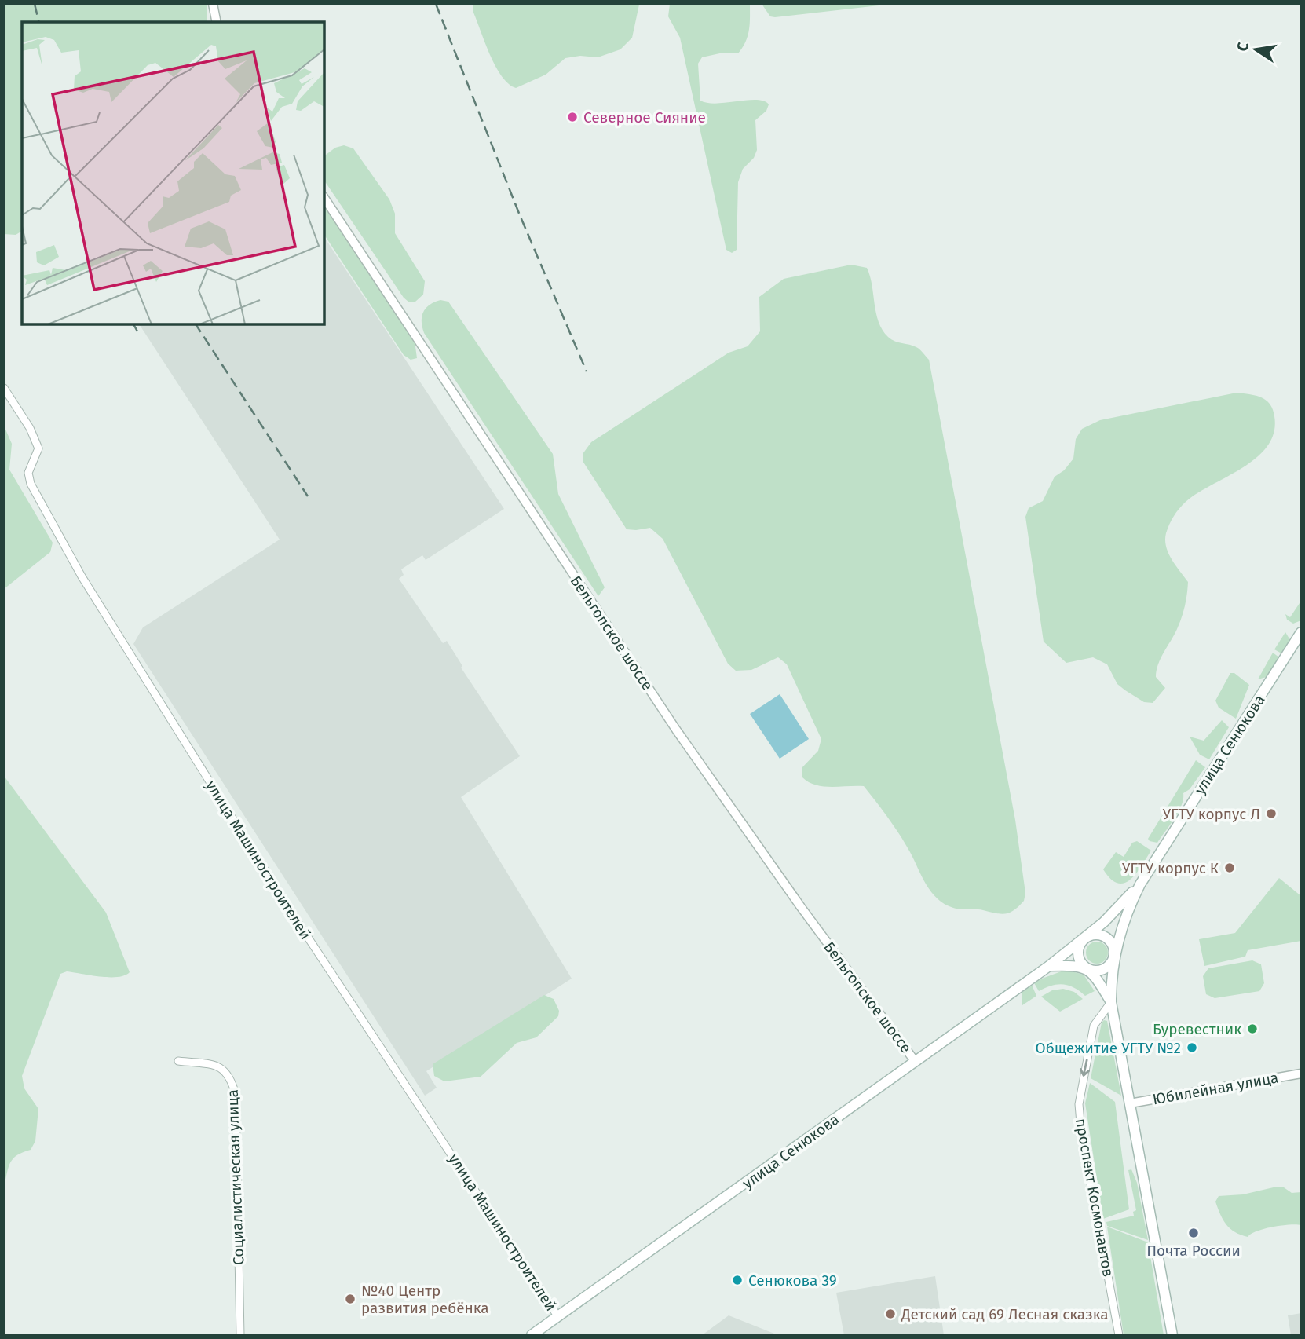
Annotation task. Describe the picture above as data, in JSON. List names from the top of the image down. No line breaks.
{"streets":{"main road":["улица Сенюкова"],"street":["Бельгопское шоссе","улица Машиностроителей","Юбилейная улица","Социалистическая улица","проспект Космонавтов"]},"crossings":[["Бельгопское шоссе","улица Сенюкова"],["улица Сенюкова","улица Машиностроителей"]],"one_way":["проспект Космонавтов"],"places":["Северное Сияние","УГТУ корпус Л","УГТУ корпус К","Буревестник","Общежитие УГТУ №2","Почта России","Сенюкова 39","№40 Центр развития ребёнка","Детский сад 69 Лесная сказка"],"north":"left"}
